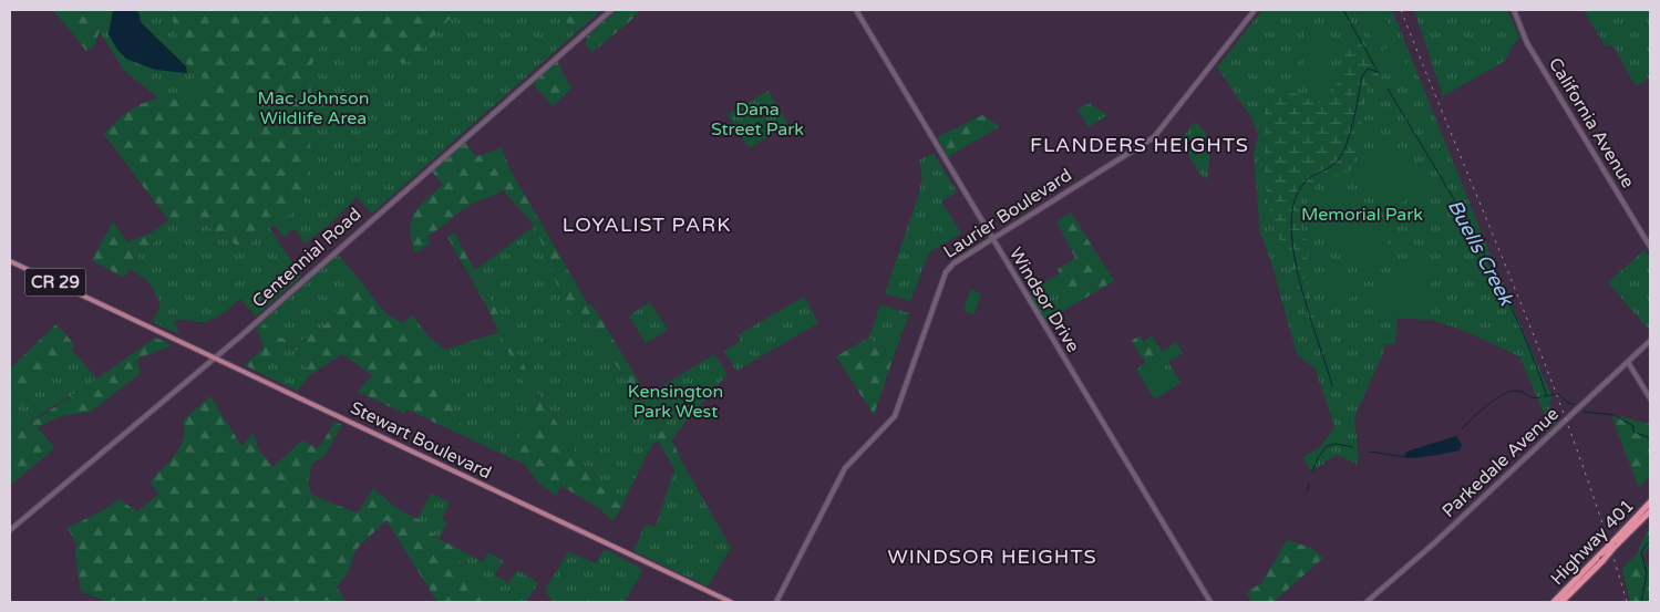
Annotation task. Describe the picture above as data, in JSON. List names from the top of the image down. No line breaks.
{"streets":{"highway":["Highway 401"],"main road":["CR 29","Stewart Boulevard"],"street":["California Avenue","Laurier Boulevard","Centennial Road","Windsor Drive","Parkedale Avenue"]},"crossings":[["Laurier Boulevard","Windsor Drive"],["Centennial Road","Stewart Boulevard"]],"districts":["FLANDERS HEIGHTS","LOYALIST PARK","WINDSOR HEIGHTS"],"water":["Buells Creek"],"parks":["Mac Johnson Wildlife Area","Dana Street Park","Memorial Park","Kensington Park West"]}
